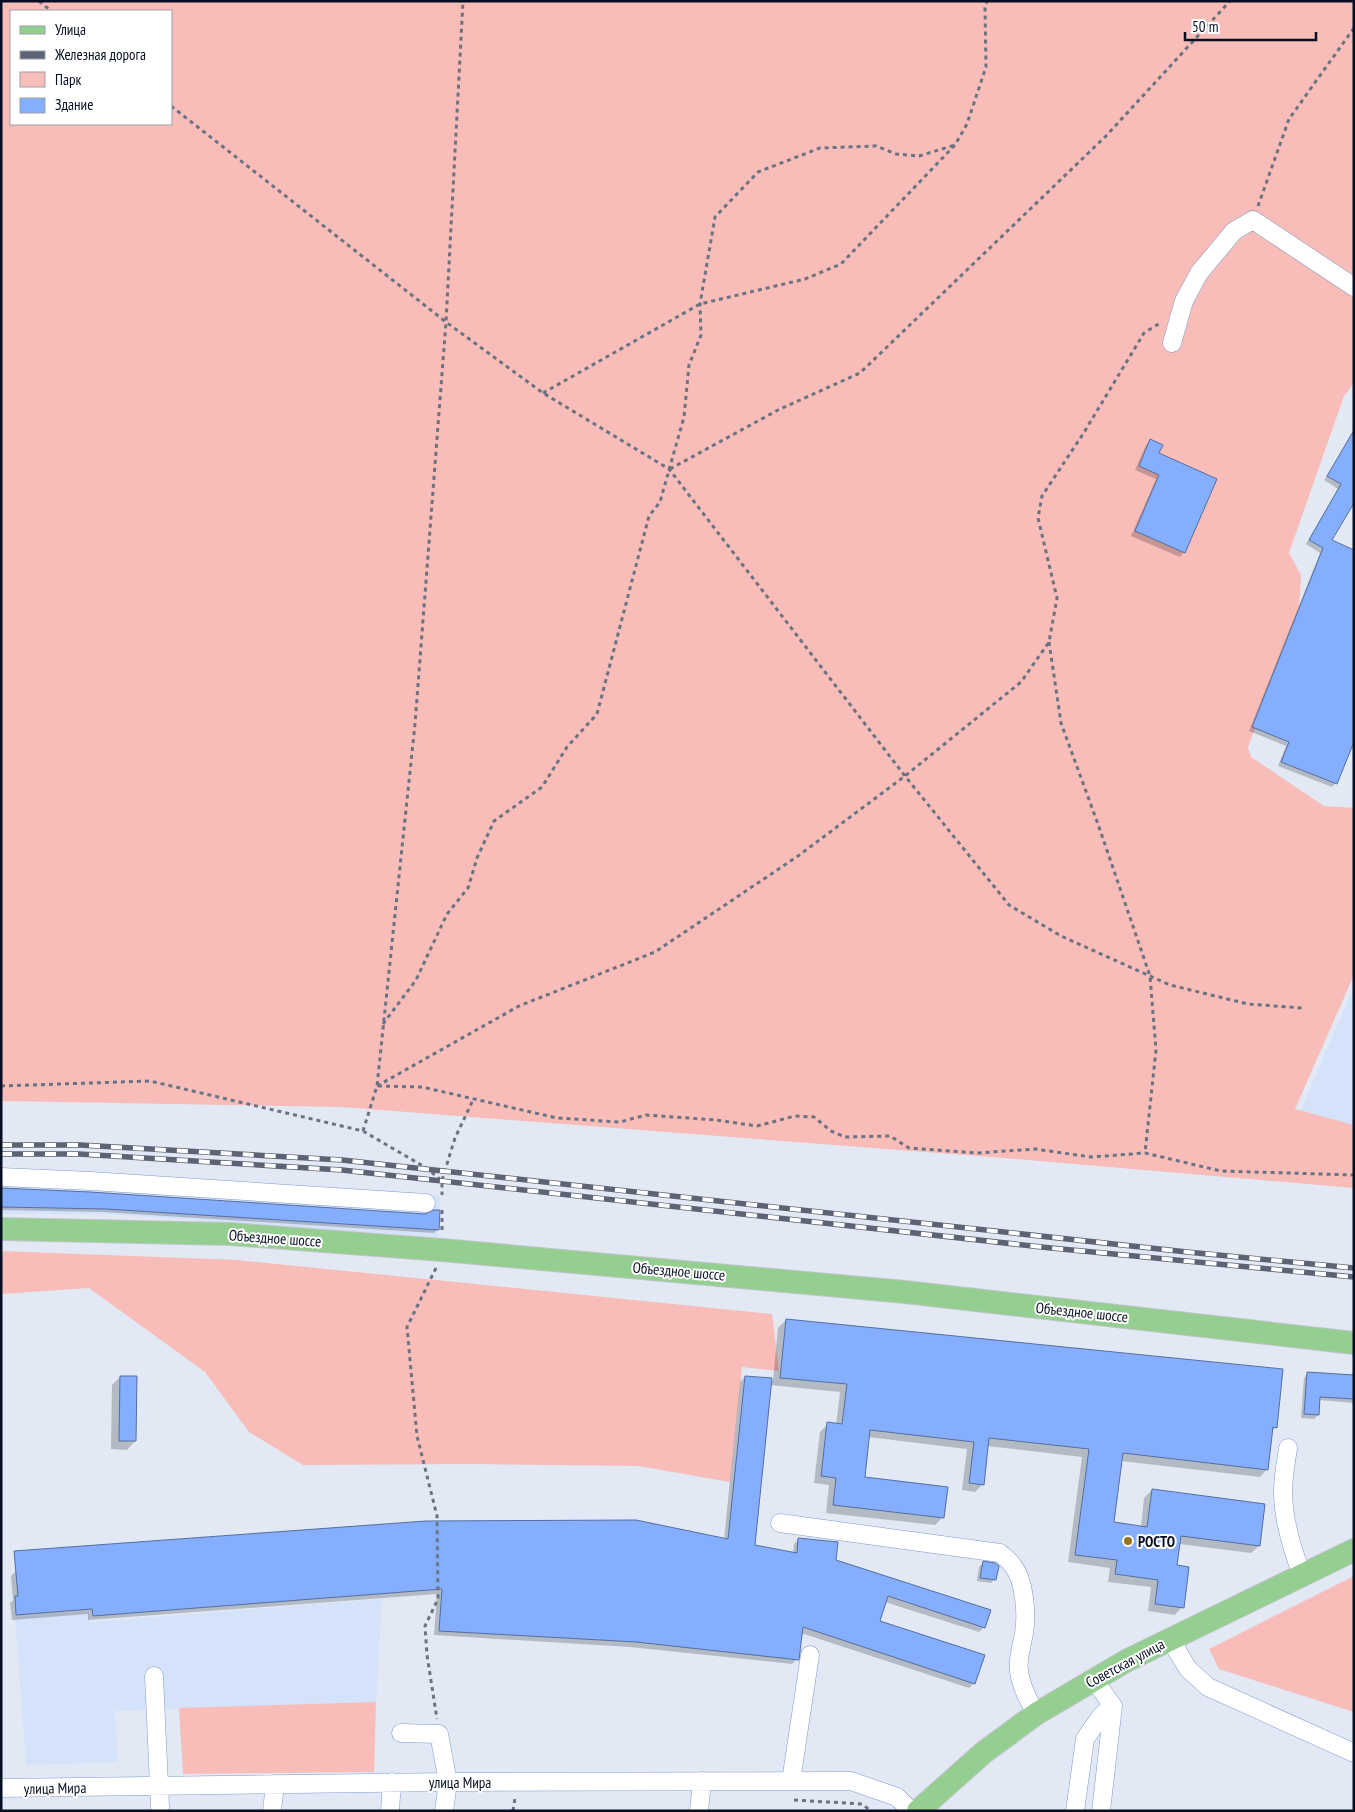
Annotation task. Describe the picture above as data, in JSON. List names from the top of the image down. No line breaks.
{"streets":{"main road":["Объездное шоссе","Советская улица"],"street":["улица Мира"]},"places":["РОСТО"],"legend":["Улица","Железная дорога","Парк","Здание"],"scale_bar":"50 m"}
